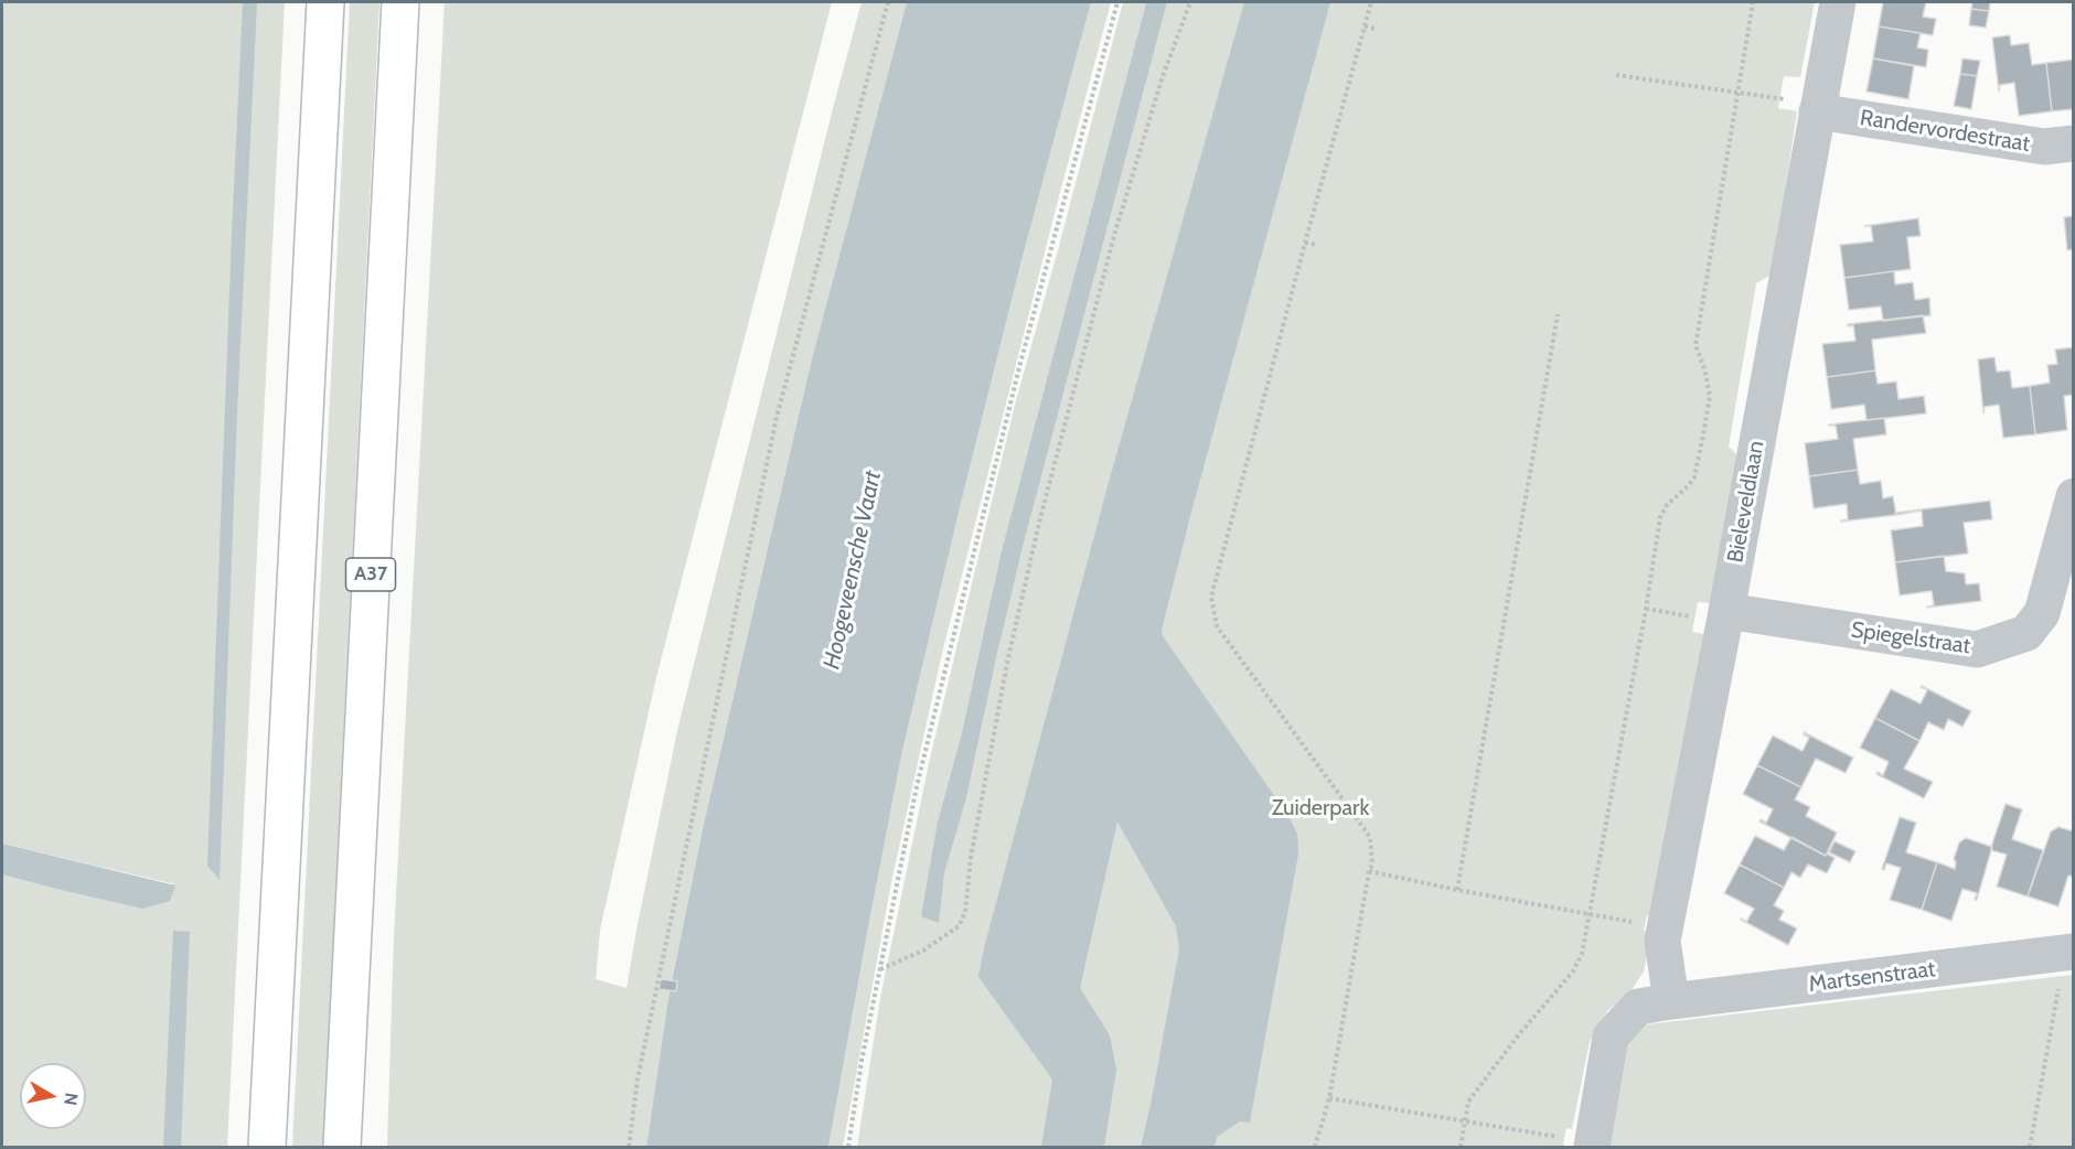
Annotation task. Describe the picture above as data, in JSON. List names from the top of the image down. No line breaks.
{"streets":{"highway":["A37"],"street":["Randervordestraat","Bieleveldlaan","Spiegelstraat","Martsenstraat"]},"crossings":[["Randervordestraat","Bieleveldlaan"],["Bieleveldlaan","Spiegelstraat"],["Bieleveldlaan","Martsenstraat"]],"water":["Hoogeveensche Vaart"],"parks":["Zuiderpark"],"north":"right"}
